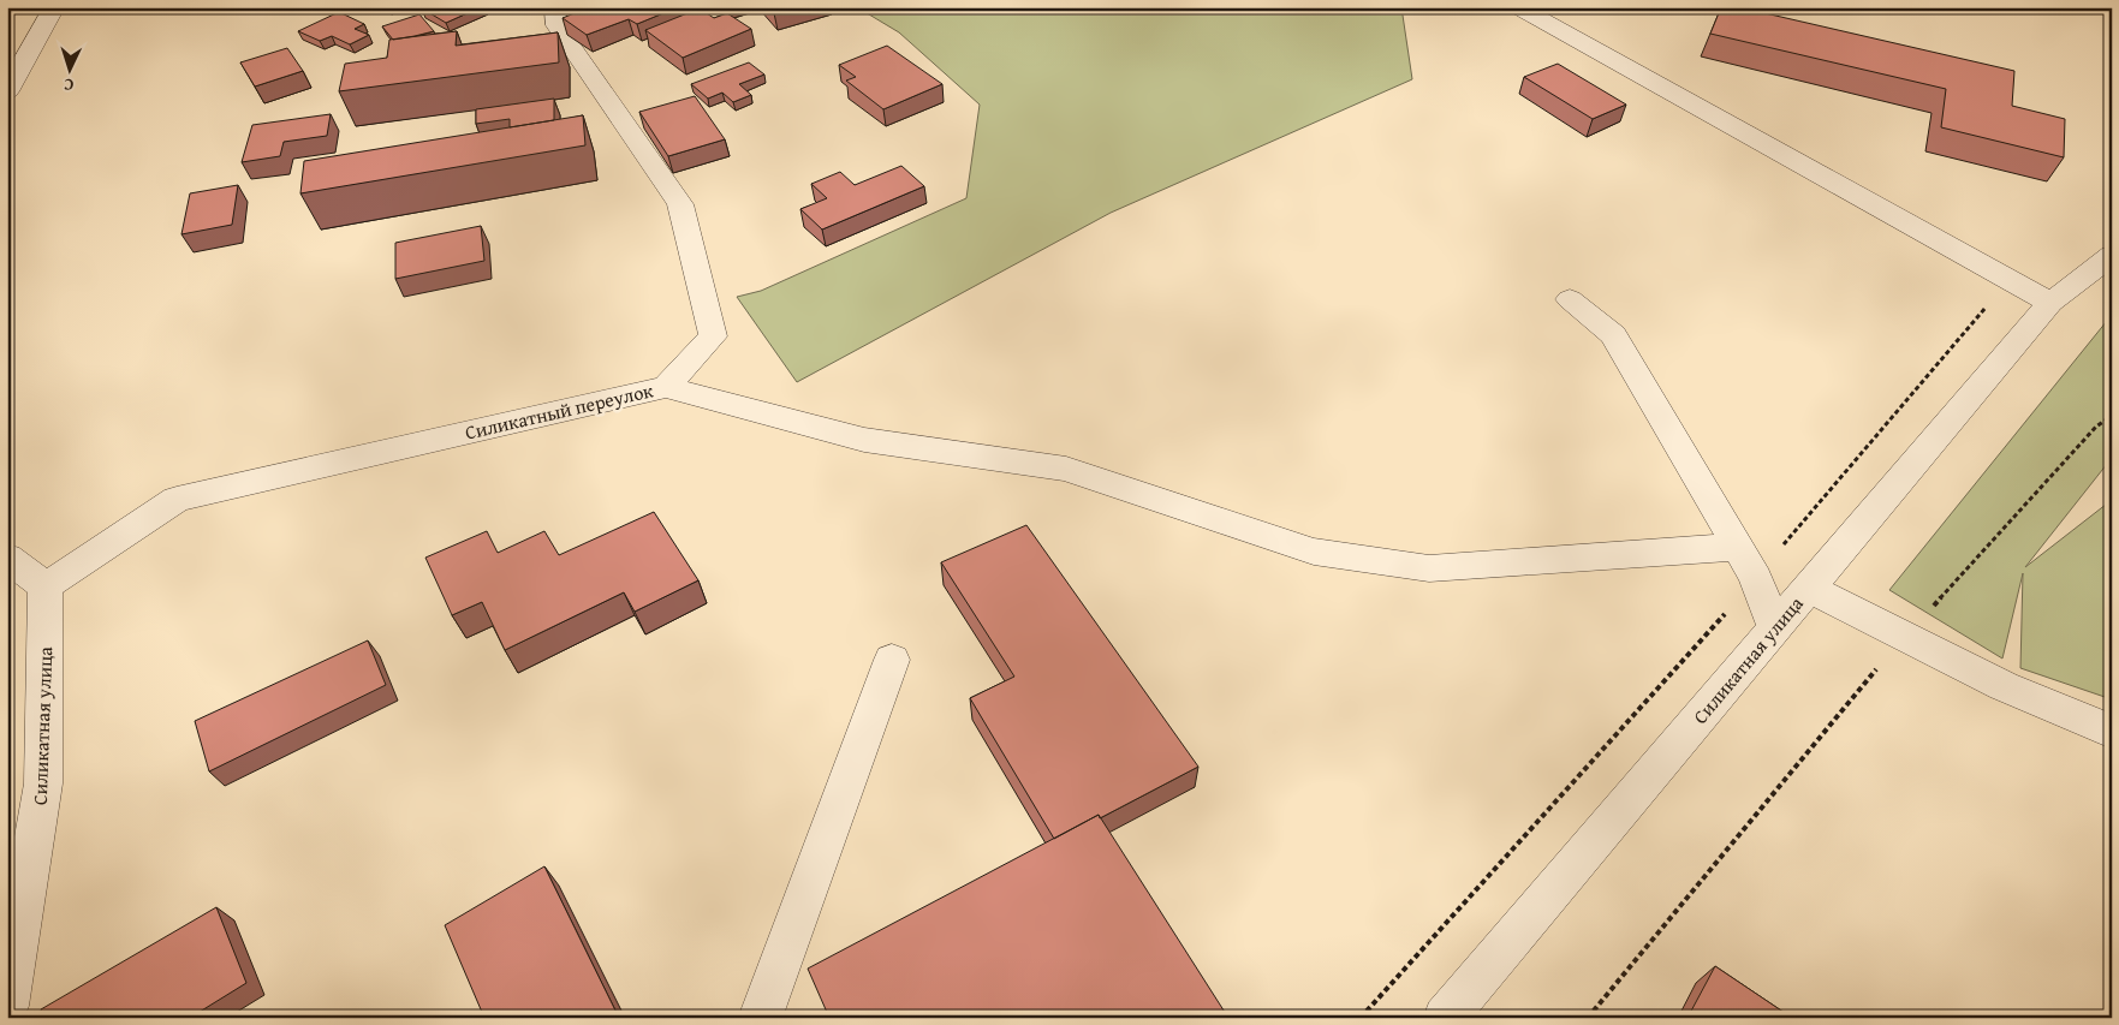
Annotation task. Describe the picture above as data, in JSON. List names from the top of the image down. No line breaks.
{"streets":{"street":["Силикатный переулок","Силикатная улица"]},"crossings":[["Силикатный переулок","Силикатная улица"]],"north":"bottom"}
